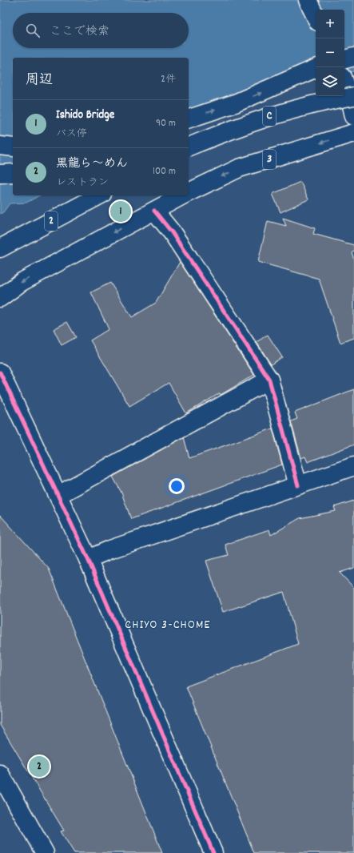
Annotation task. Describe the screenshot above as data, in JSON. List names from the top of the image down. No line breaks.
{"streets":{"main road":["C","3","2"]},"districts":["CHIYO 3-CHOME"],"page":{"map_buttons":["+","−"],"search":"ここで検索","heading":["周辺","2件"],"list":[{"mark":"1","name":"Ishido Bridge","note":"バス停","value":"90 m"},{"mark":"2","name":"黒龍ら〜めん","note":"レストラン","value":"100 m"}],"pins":["1","2"]}}
